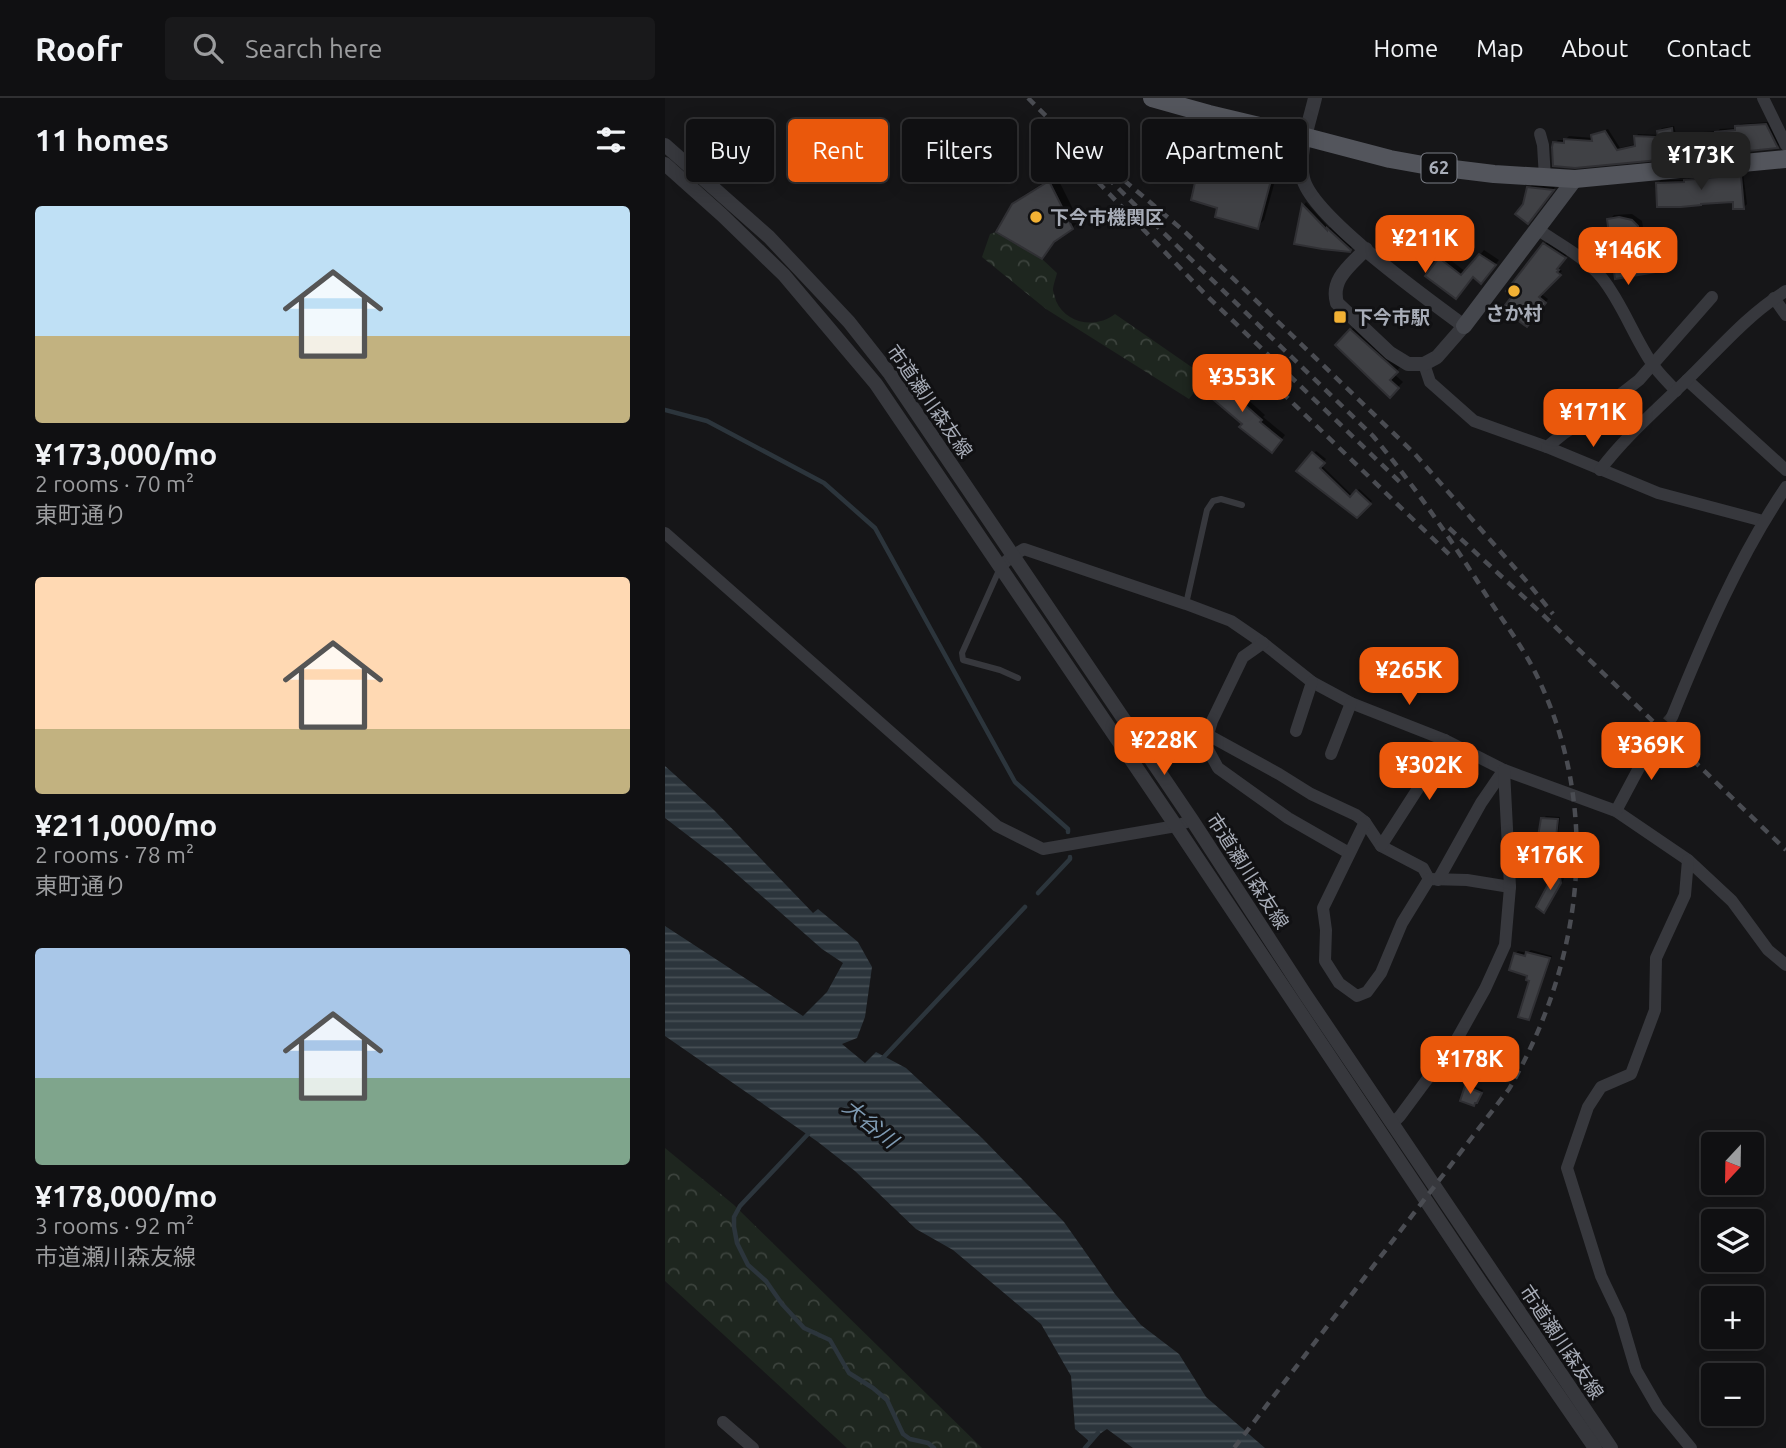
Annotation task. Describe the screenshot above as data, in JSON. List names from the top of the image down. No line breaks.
{"streets":{"main road":["62"],"street":["市道瀬川森友線"]},"water":["大谷川"],"places":{"other":["下今市機関区","さか村"],"transit":["下今市駅"]},"north":"bottom","page":{"header":"Roofr","search":"Search here","nav":["Home","Map","About","Contact"],"heading":"11 homes","chip":["Buy","Rent","Filters","New","Apartment"],"price":["¥173K","¥211K","¥146K","¥353K","¥171K","¥265K","¥228K","¥369K","¥302K","¥176K","¥178K"],"list":[{"name":"¥173,000/mo","note":"2 rooms · 70 m² · 東町通り"},{"name":"¥211,000/mo","note":"2 rooms · 78 m² · 東町通り"},{"name":"¥178,000/mo","note":"3 rooms · 92 m² · 市道瀬川森友線"}],"map_buttons":["+","−"]}}
